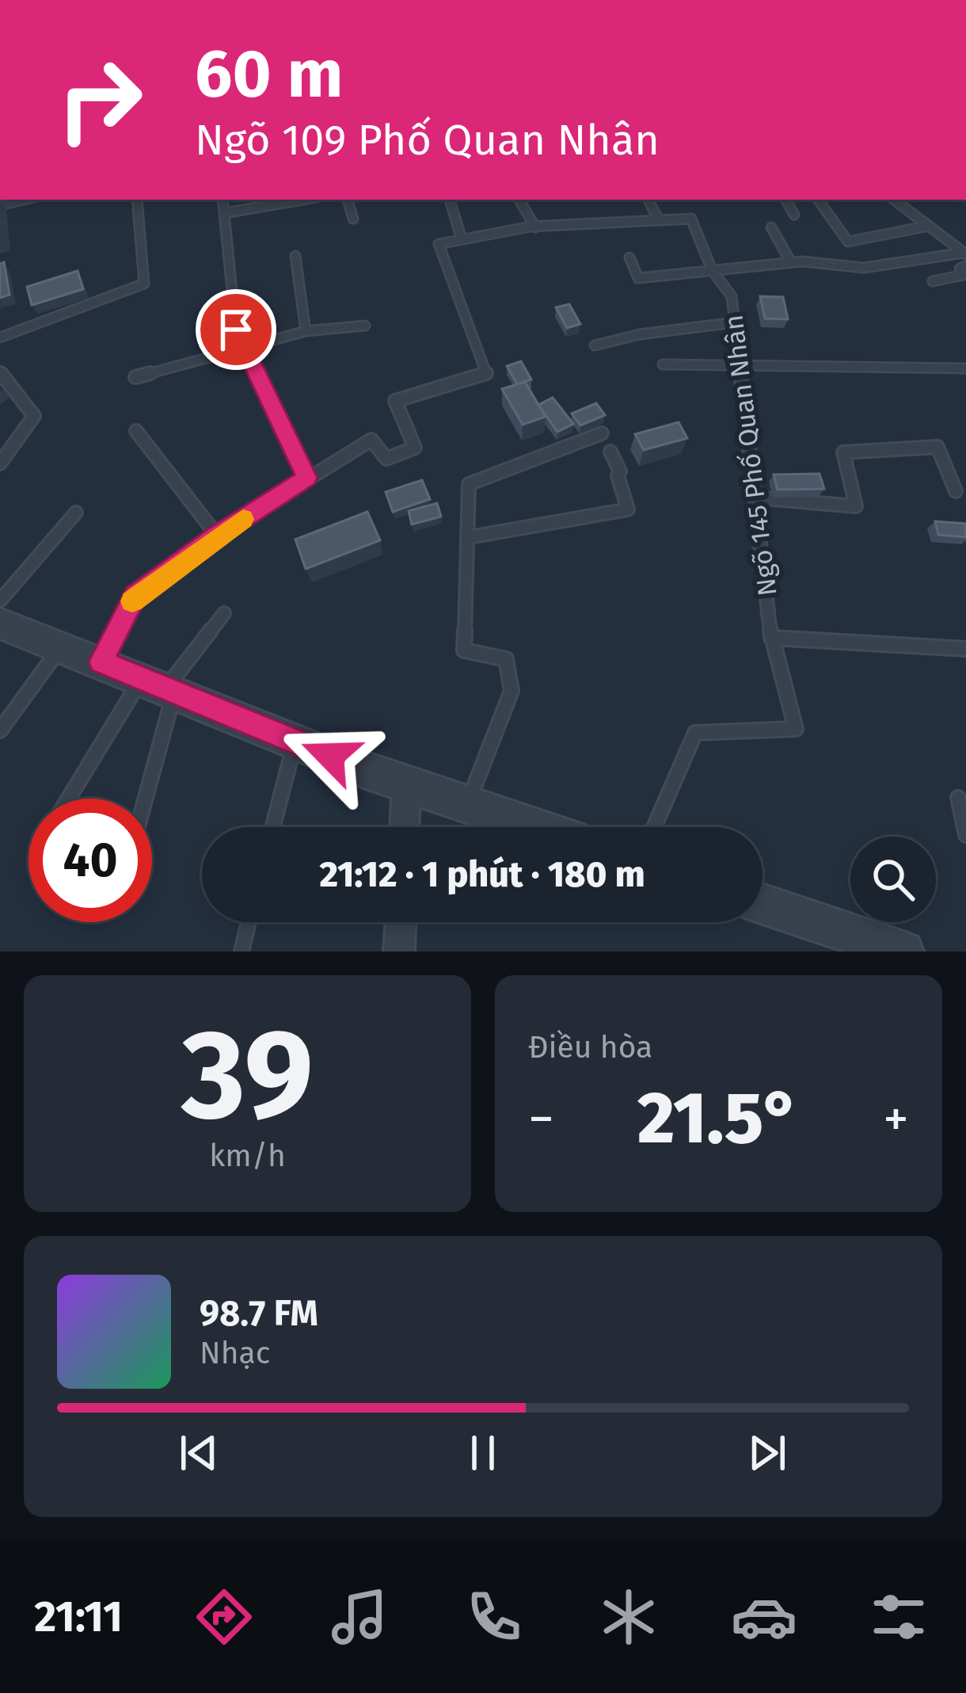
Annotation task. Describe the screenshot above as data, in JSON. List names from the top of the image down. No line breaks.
{"streets":{"lane":["Ngõ 145 Phố Quan Nhân"]},"page":{"turn":["60 m","Ngõ 109 Phố Quan Nhân"],"limit":"40","trip":"21:12 · 1 phút · 180 m","tile":[["39","km/h"],"Điều hòa"],"heat":["−","21.5°","+"],"song":["98.7 FM","Nhạc"],"tabs":"21:11"}}
